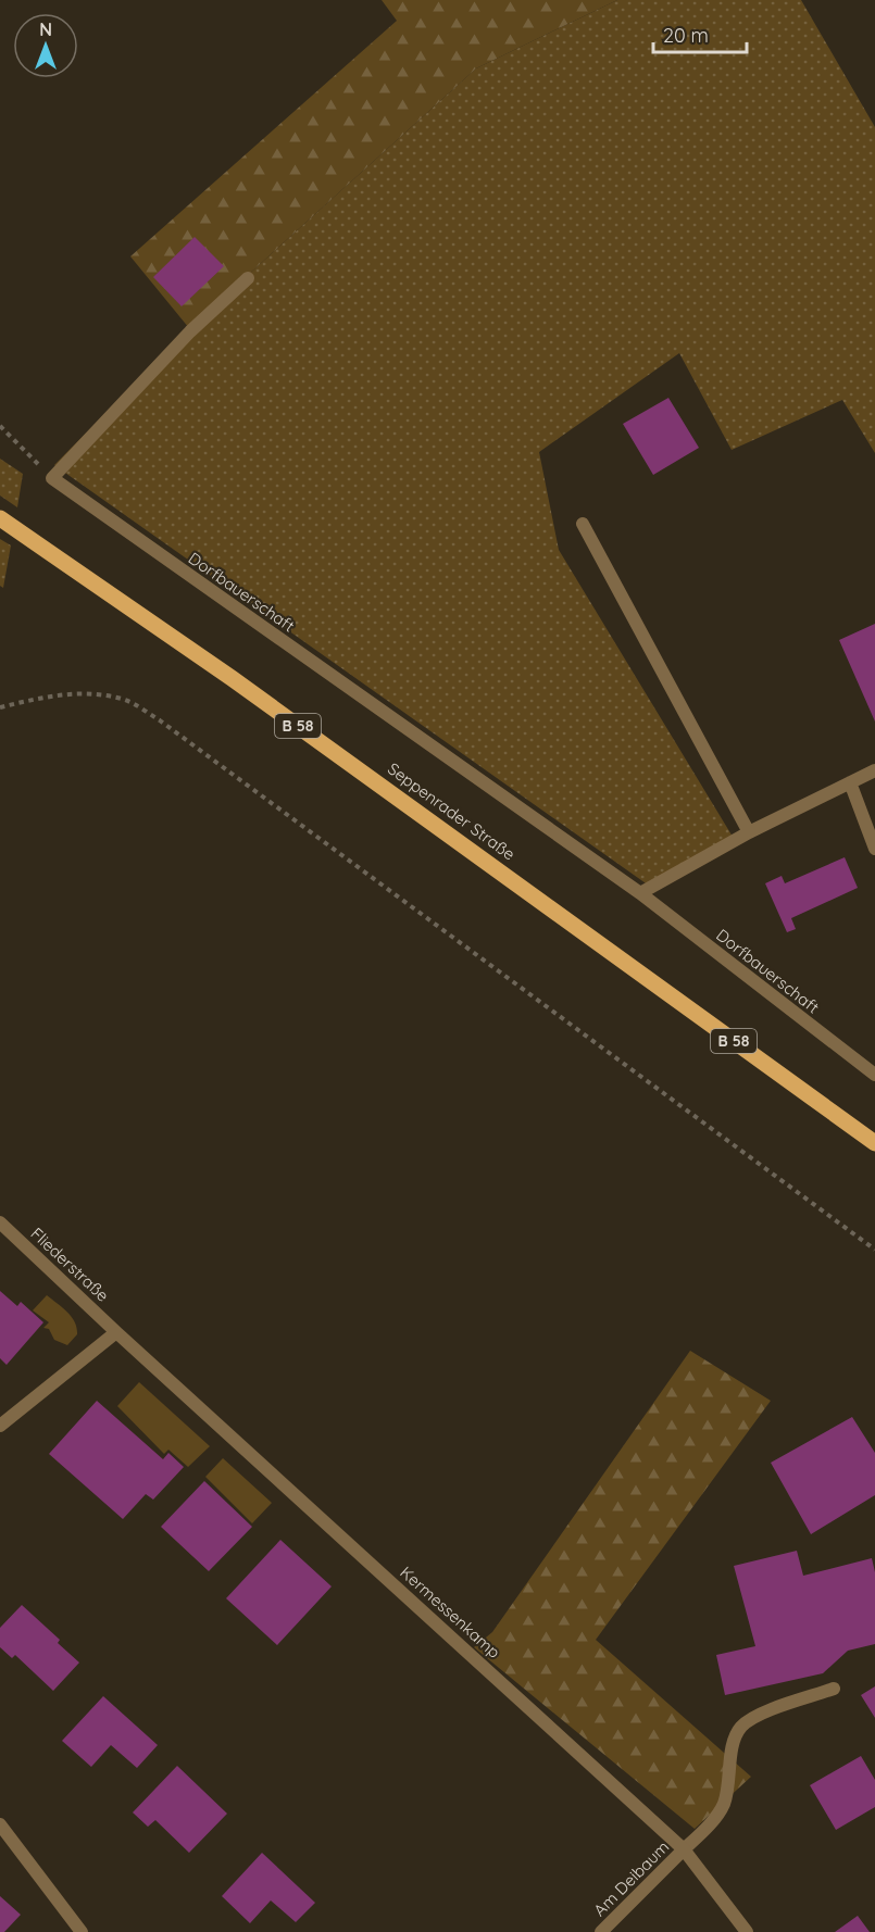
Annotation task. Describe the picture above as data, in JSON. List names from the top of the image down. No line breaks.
{"streets":{"main road":["B 58","Seppenrader Straße"],"street":["Dorfbauerschaft","Fliederstraße","Kermessenkamp","Am Deibaum"]},"crossings":[["Fliederstraße","Kermessenkamp"],["Kermessenkamp","Am Deibaum"]],"scale_bar":"20 m","north":"top"}
